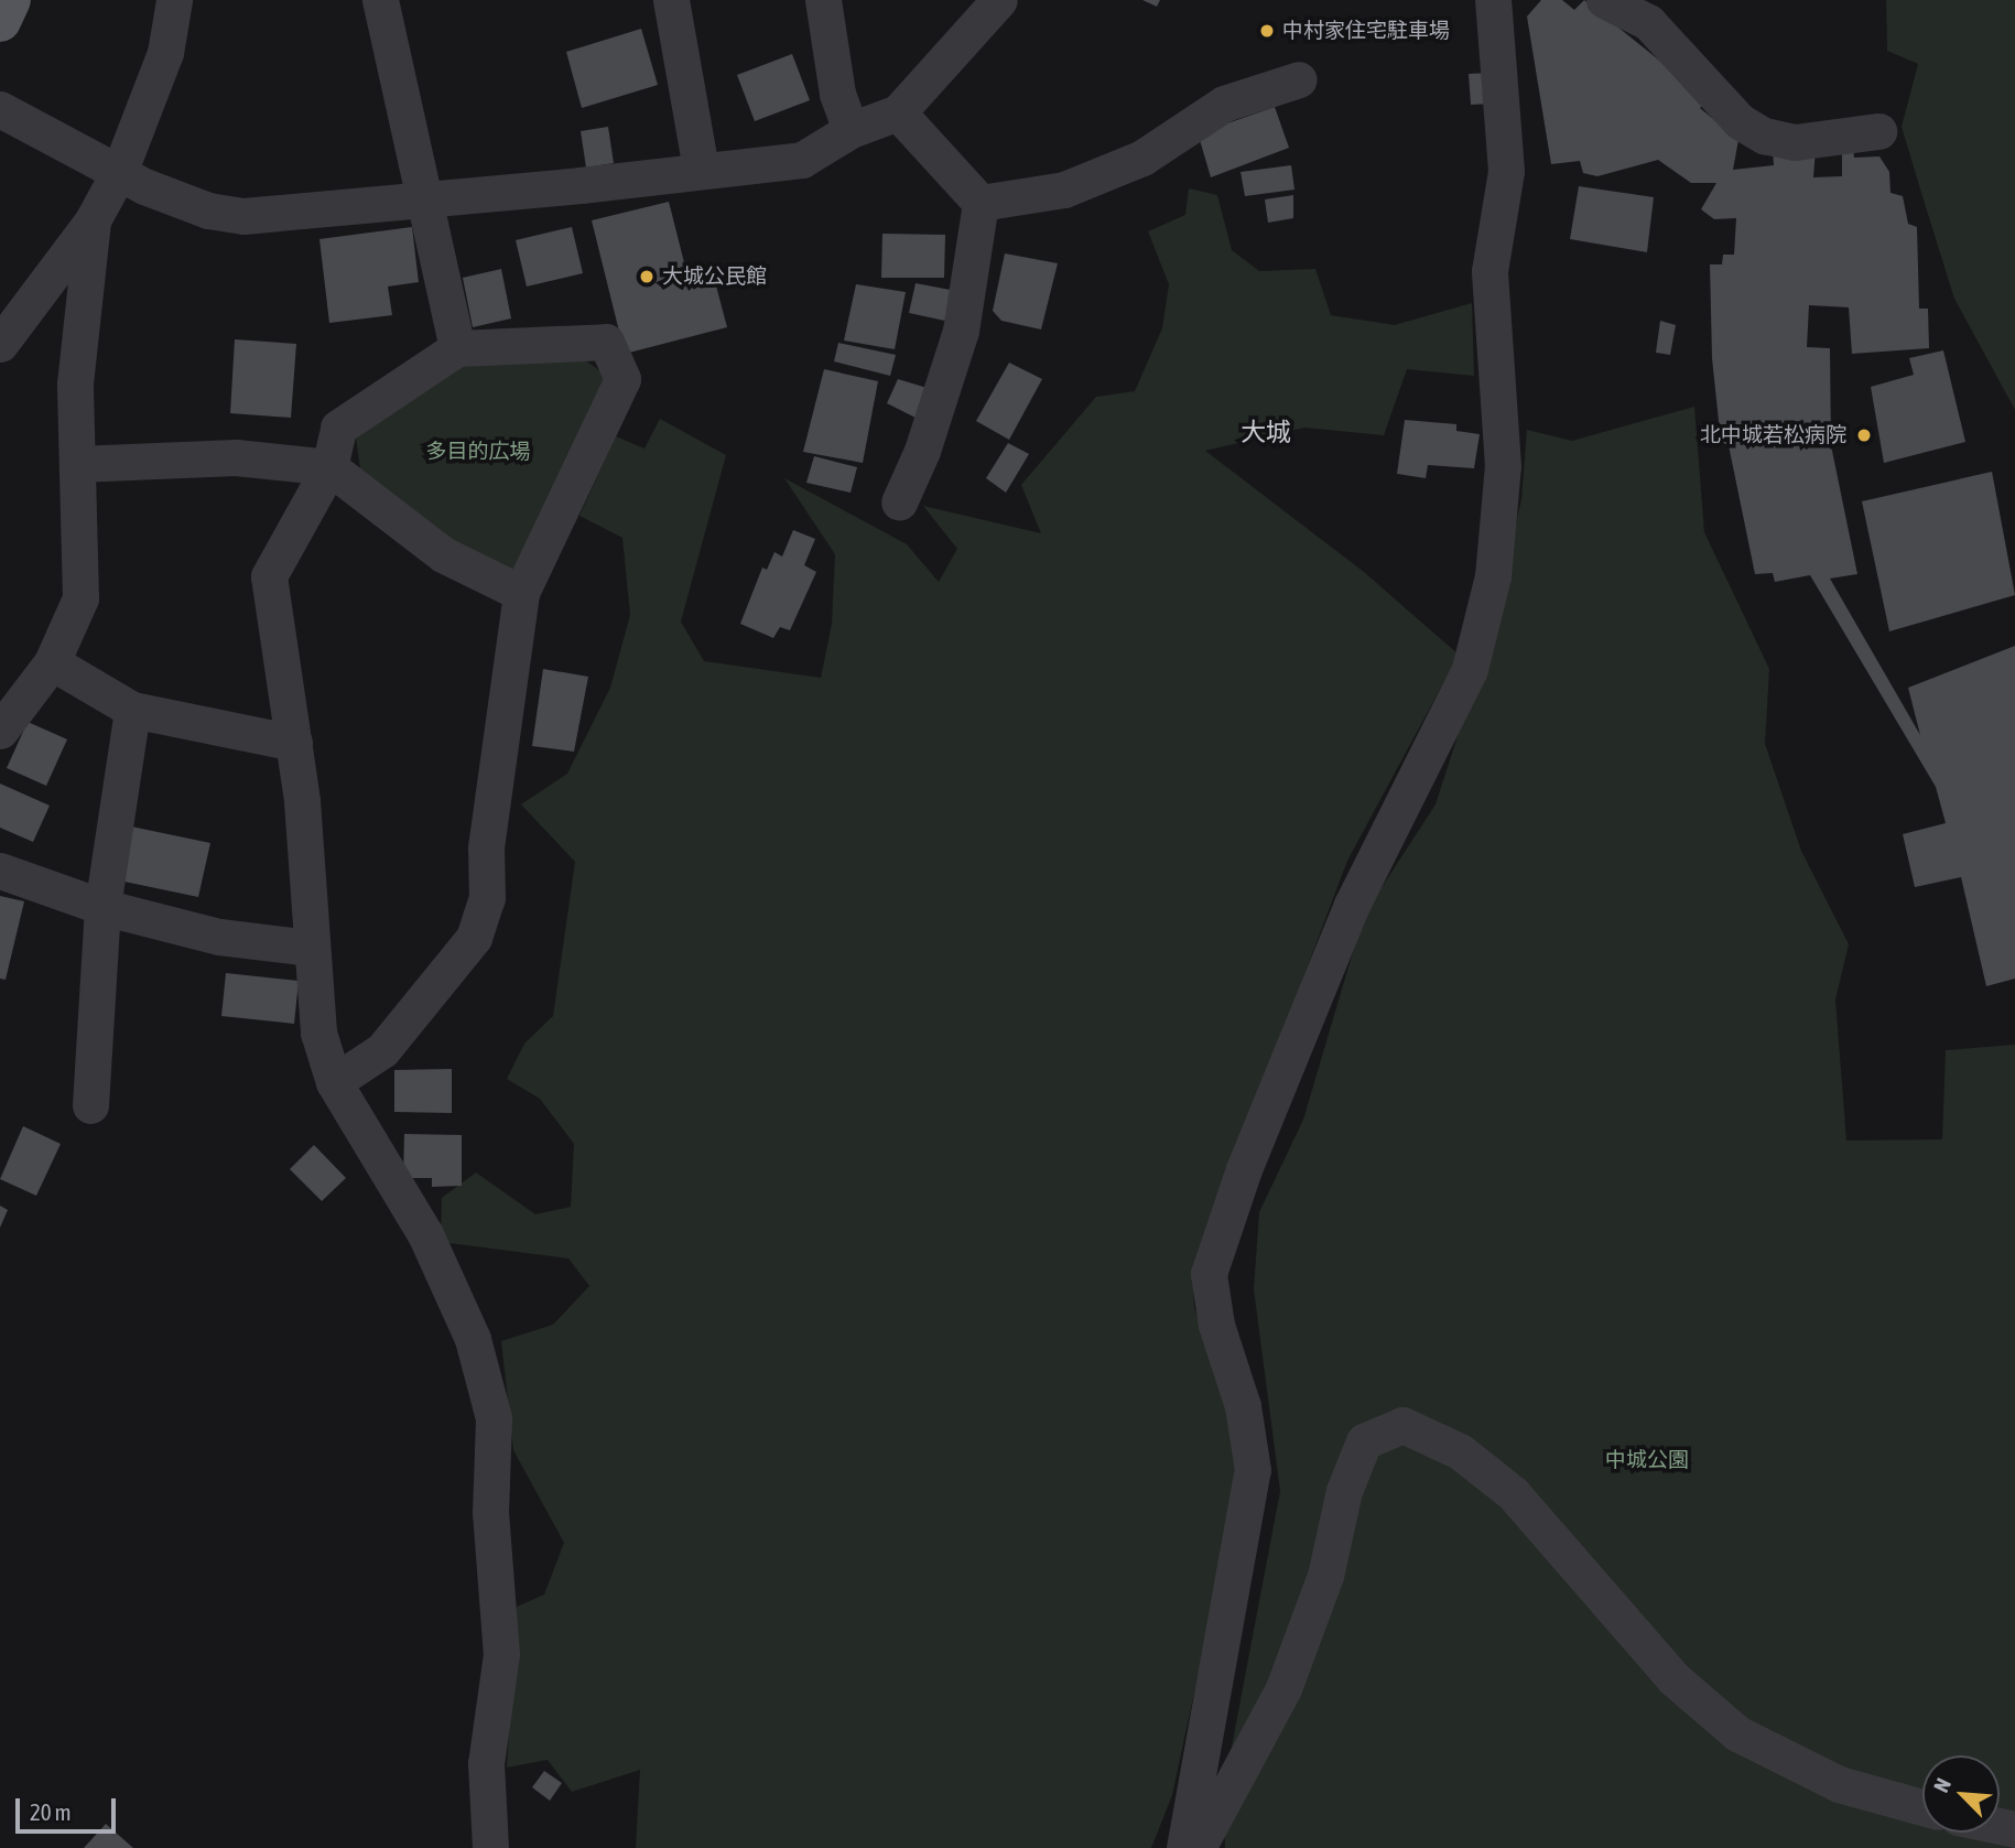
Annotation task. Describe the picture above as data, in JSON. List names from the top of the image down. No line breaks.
{"districts":["大城"],"parks":["多目的広場","中城公園"],"places":["中村家住宅駐車場","大城公民館","北中城若松病院"],"scale_bar":"20 m","north":"top left"}
